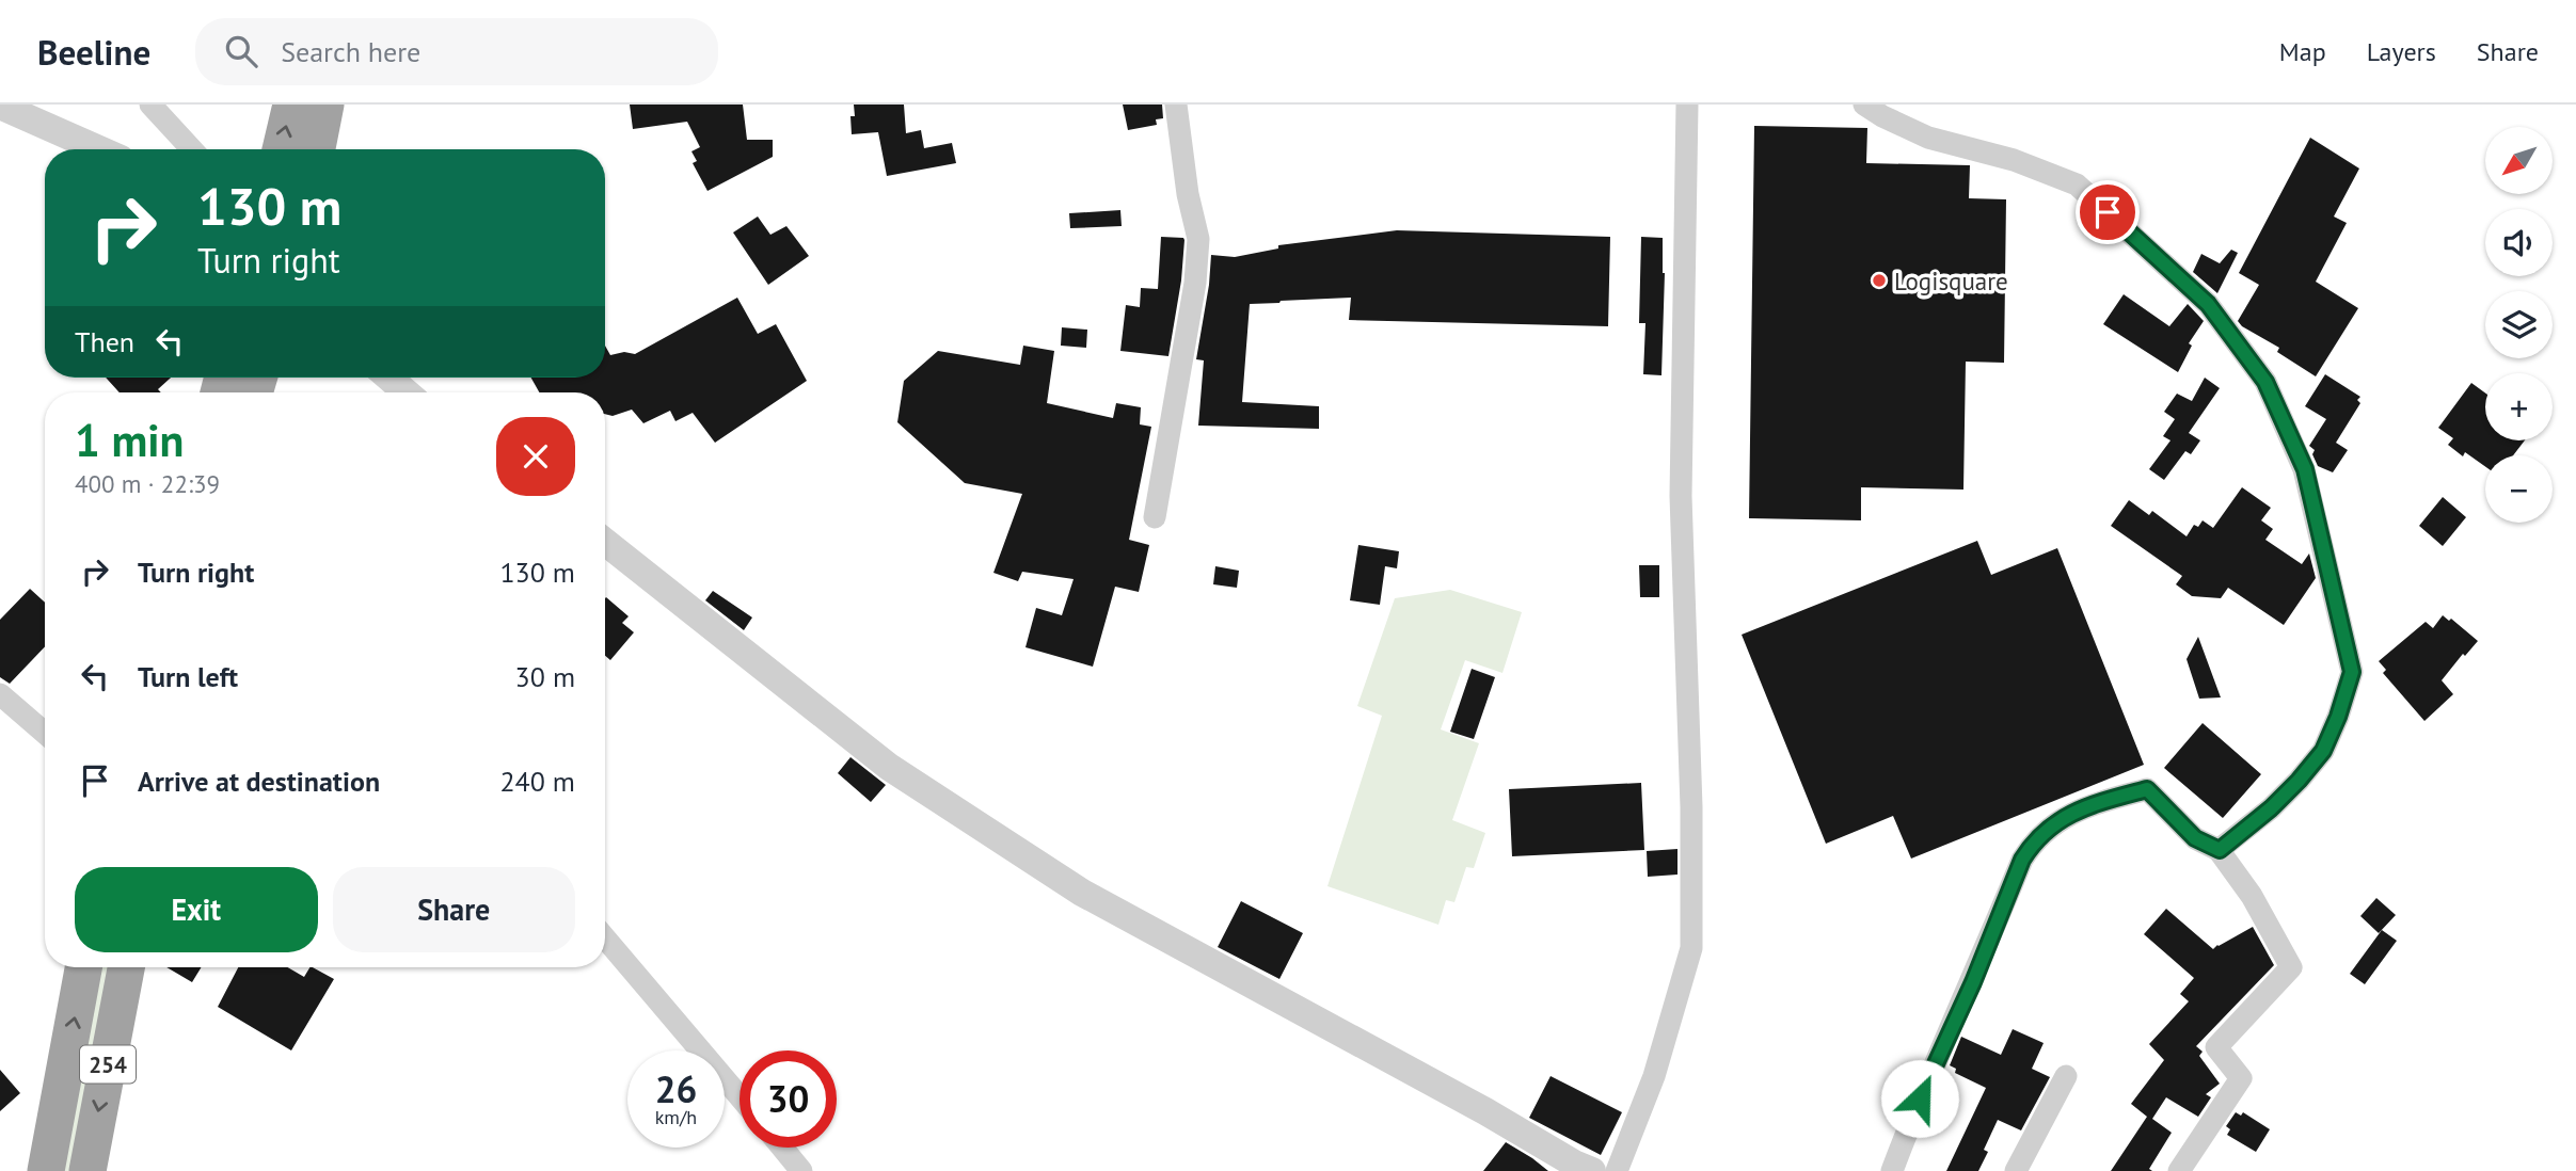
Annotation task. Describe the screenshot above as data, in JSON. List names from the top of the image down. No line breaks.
{"streets":{"highway":["254"]},"places":["Logisquare"],"north":"bottom left","page":{"header":"Beeline","search":"Search here","nav":["Map","Layers","Share"],"map_buttons":["+","−"],"turn":["130 m","Turn right"],"then":"Then","heading":["1 min","400 m · 22:39"],"list":[{"name":"Turn right","value":"130 m"},{"name":"Turn left","value":"30 m"},{"name":"Arrive at destination","value":"240 m"}],"buttons":["Exit","Share"],"speed":"26 km/h","limit":"30"}}
